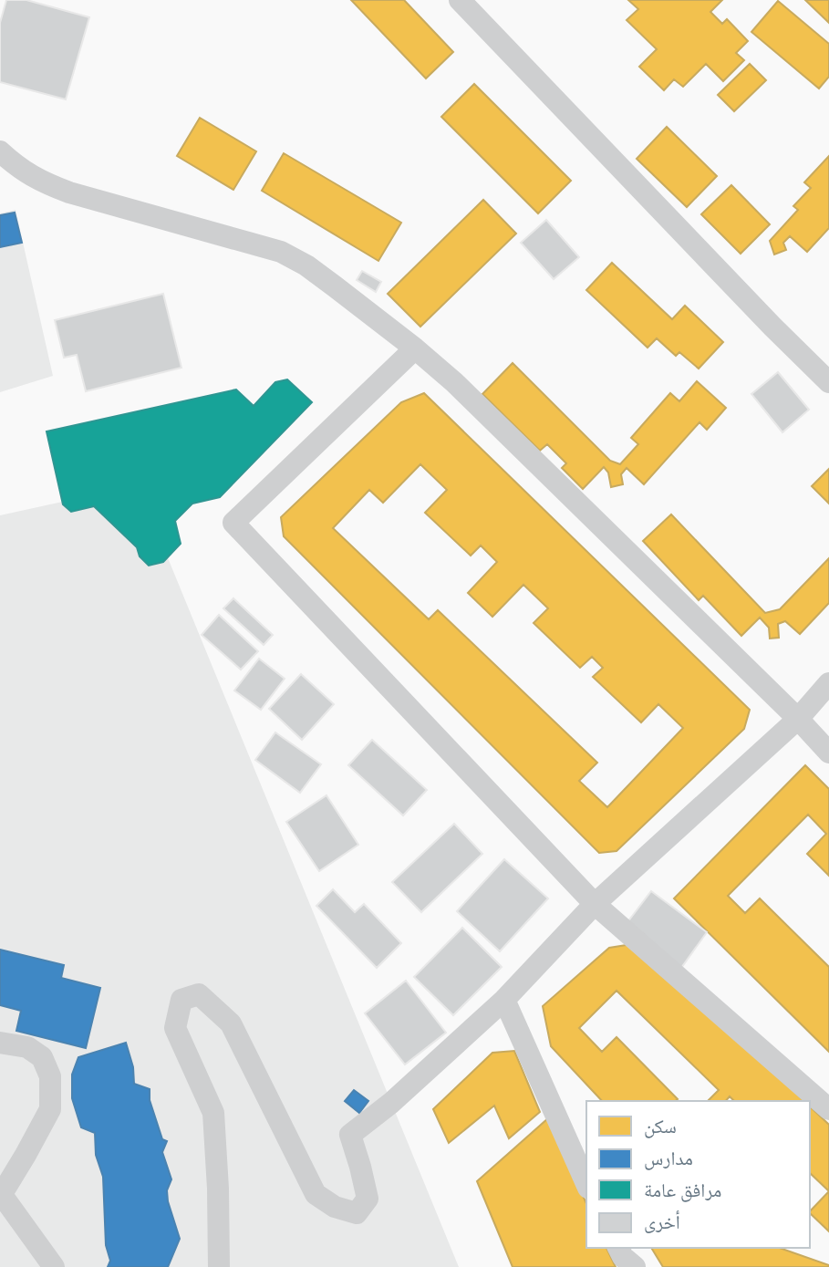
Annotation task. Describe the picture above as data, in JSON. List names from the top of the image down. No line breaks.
{"legend":["سكن","مدارس","مرافق عامة","أخرى"]}
